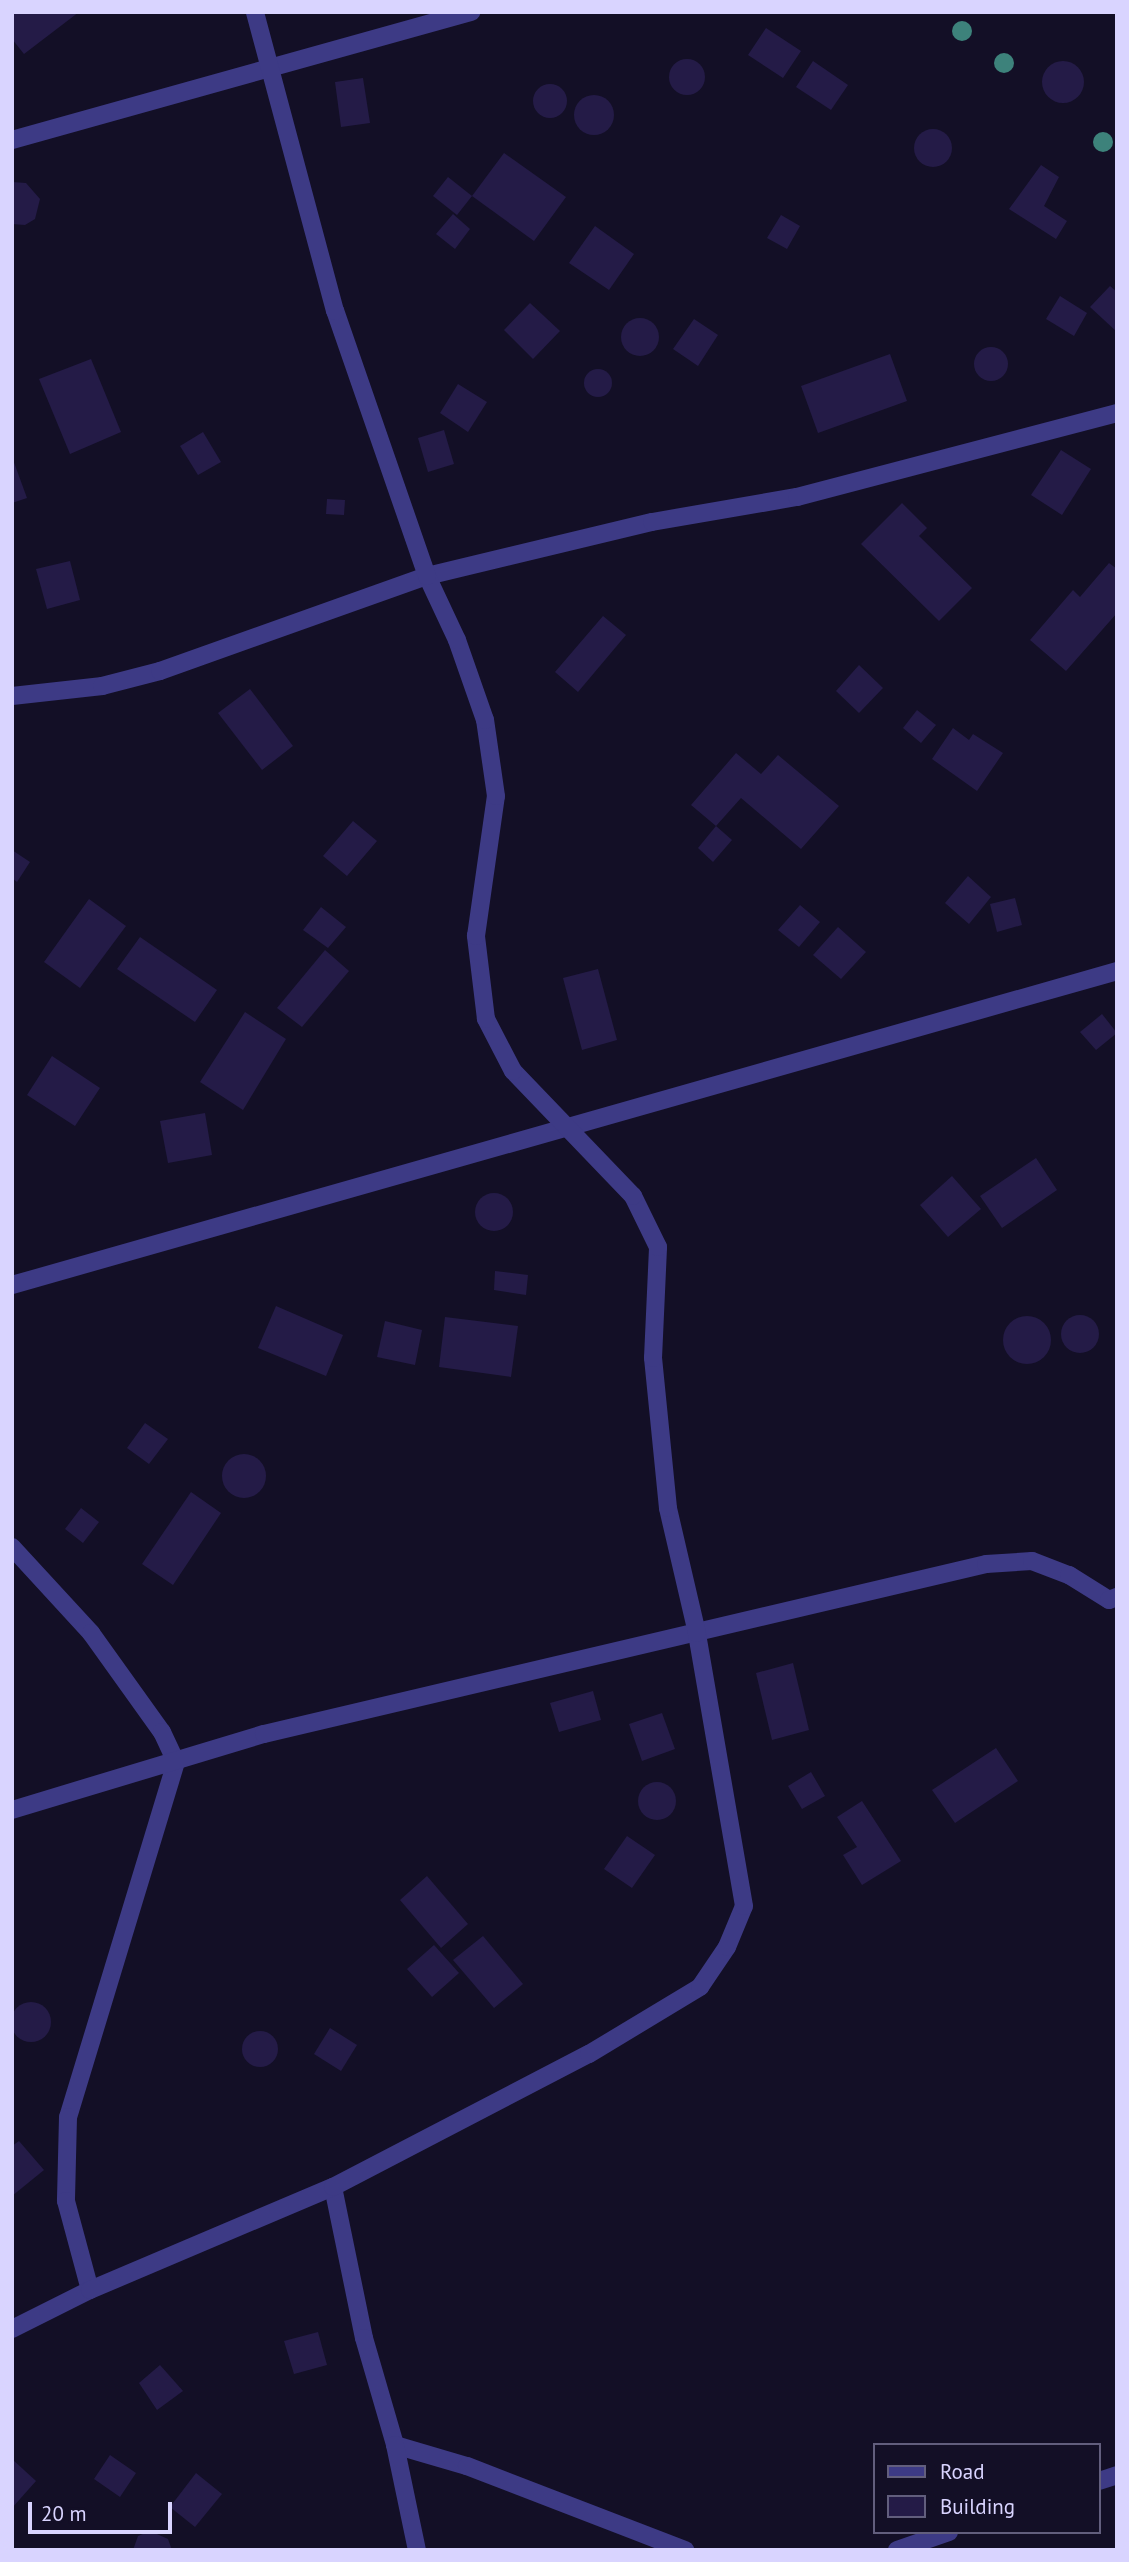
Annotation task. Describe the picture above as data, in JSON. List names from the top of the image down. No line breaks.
{"legend":["Road","Building"],"scale_bar":"20 m"}
